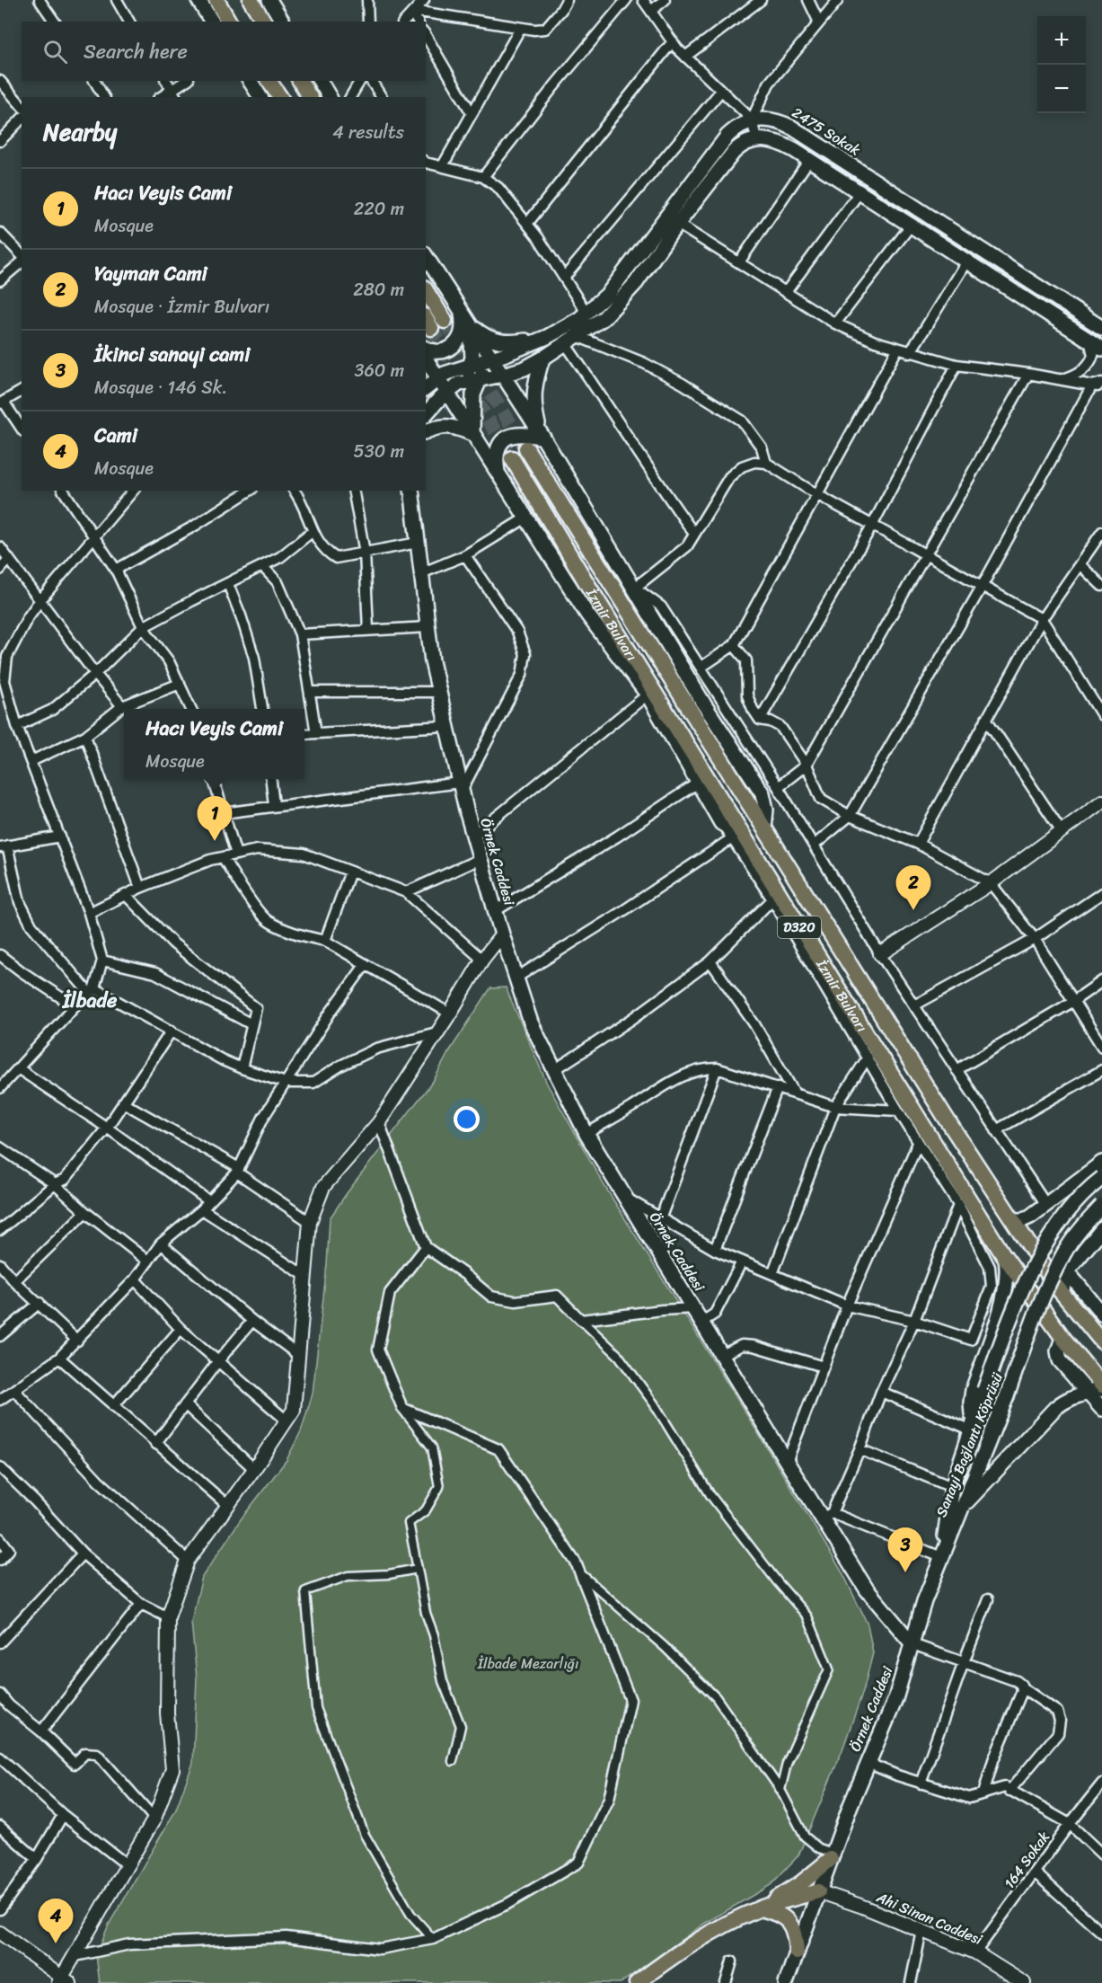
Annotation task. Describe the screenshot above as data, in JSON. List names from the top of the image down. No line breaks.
{"streets":{"main road":["2475 Sokak","İzmir Bulvarı","Örnek Caddesi","D320","Sanayi Bağlantı Köprüsü"],"street":["164 Sokak","Ahi Sinan Caddesi"]},"crossings":[["Örnek Caddesi","Ahi Sinan Caddesi"],["164 Sokak","Ahi Sinan Caddesi"]],"districts":["İlbade"],"parks":["İlbade Mezarlığı"],"page":{"map_buttons":["+","−"],"search":"Search here","heading":["Nearby","4 results"],"list":[{"mark":"1","name":"Hacı Veyis Cami","note":"Mosque","value":"220 m"},{"mark":"2","name":"Yayman Cami","note":"Mosque · İzmir Bulvarı","value":"280 m"},{"mark":"3","name":"İkinci sanayi cami","note":"Mosque · 146 Sk.","value":"360 m"},{"mark":"4","name":"Cami","note":"Mosque","value":"530 m"}],"popup":["Hacı Veyis Cami","Mosque"],"pins":["1","2","3","4"]}}
